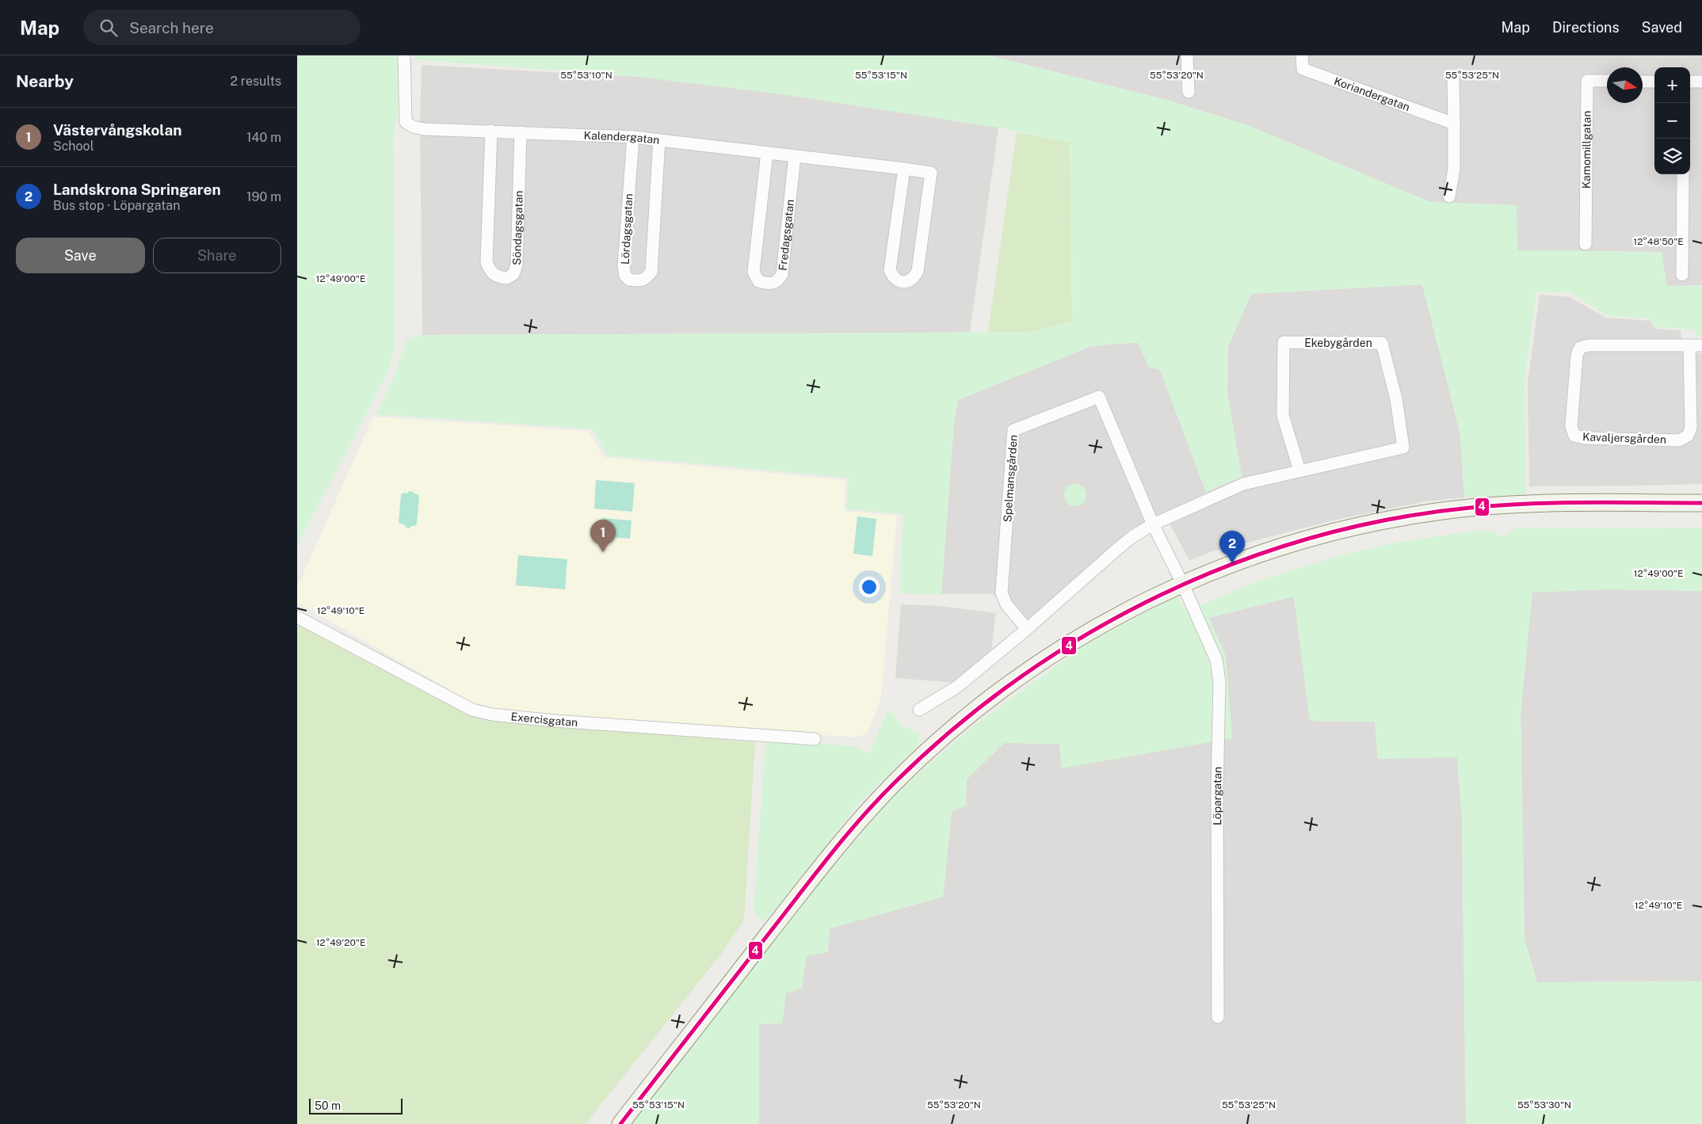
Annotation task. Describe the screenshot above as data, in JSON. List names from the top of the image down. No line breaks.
{"streets":{"street":["Koriandergatan","Kalendergatan","Kamomillgatan","Söndagsgatan","Lördagsgatan","Fredagsgatan","Ekebygården","Kavaljersgården","Spelmansgården","Exercisgatan","Löpargatan"]},"crossings":[["Kalendergatan","Söndagsgatan"],["Kalendergatan","Lördagsgatan"],["Kalendergatan","Fredagsgatan"],["Ekebygården","Spelmansgården"],["Spelmansgården","Löpargatan"]],"lines":["transit line 4"],"scale_bar":"50 m","north":"right","page":{"header":"Map","search":"Search here","nav":["Map","Directions","Saved"],"heading":["Nearby","2 results"],"map_buttons":["+","−"],"list":[{"mark":"1","name":"Västervångskolan","note":"School","value":"140 m"},{"mark":"2","name":"Landskrona Springaren","note":"Bus stop · Löpargatan","value":"190 m"}],"buttons":["Save","Share"],"pins":["1","2"],"scale":"50 m"},"coordinates":["55°53'10\"N","55°53'15\"N","55°53'20\"N","55°53'25\"N","12°48'50\"E","12°49'00\"E","12°49'10\"E","12°49'20\"E","55°53'30\"N"]}
